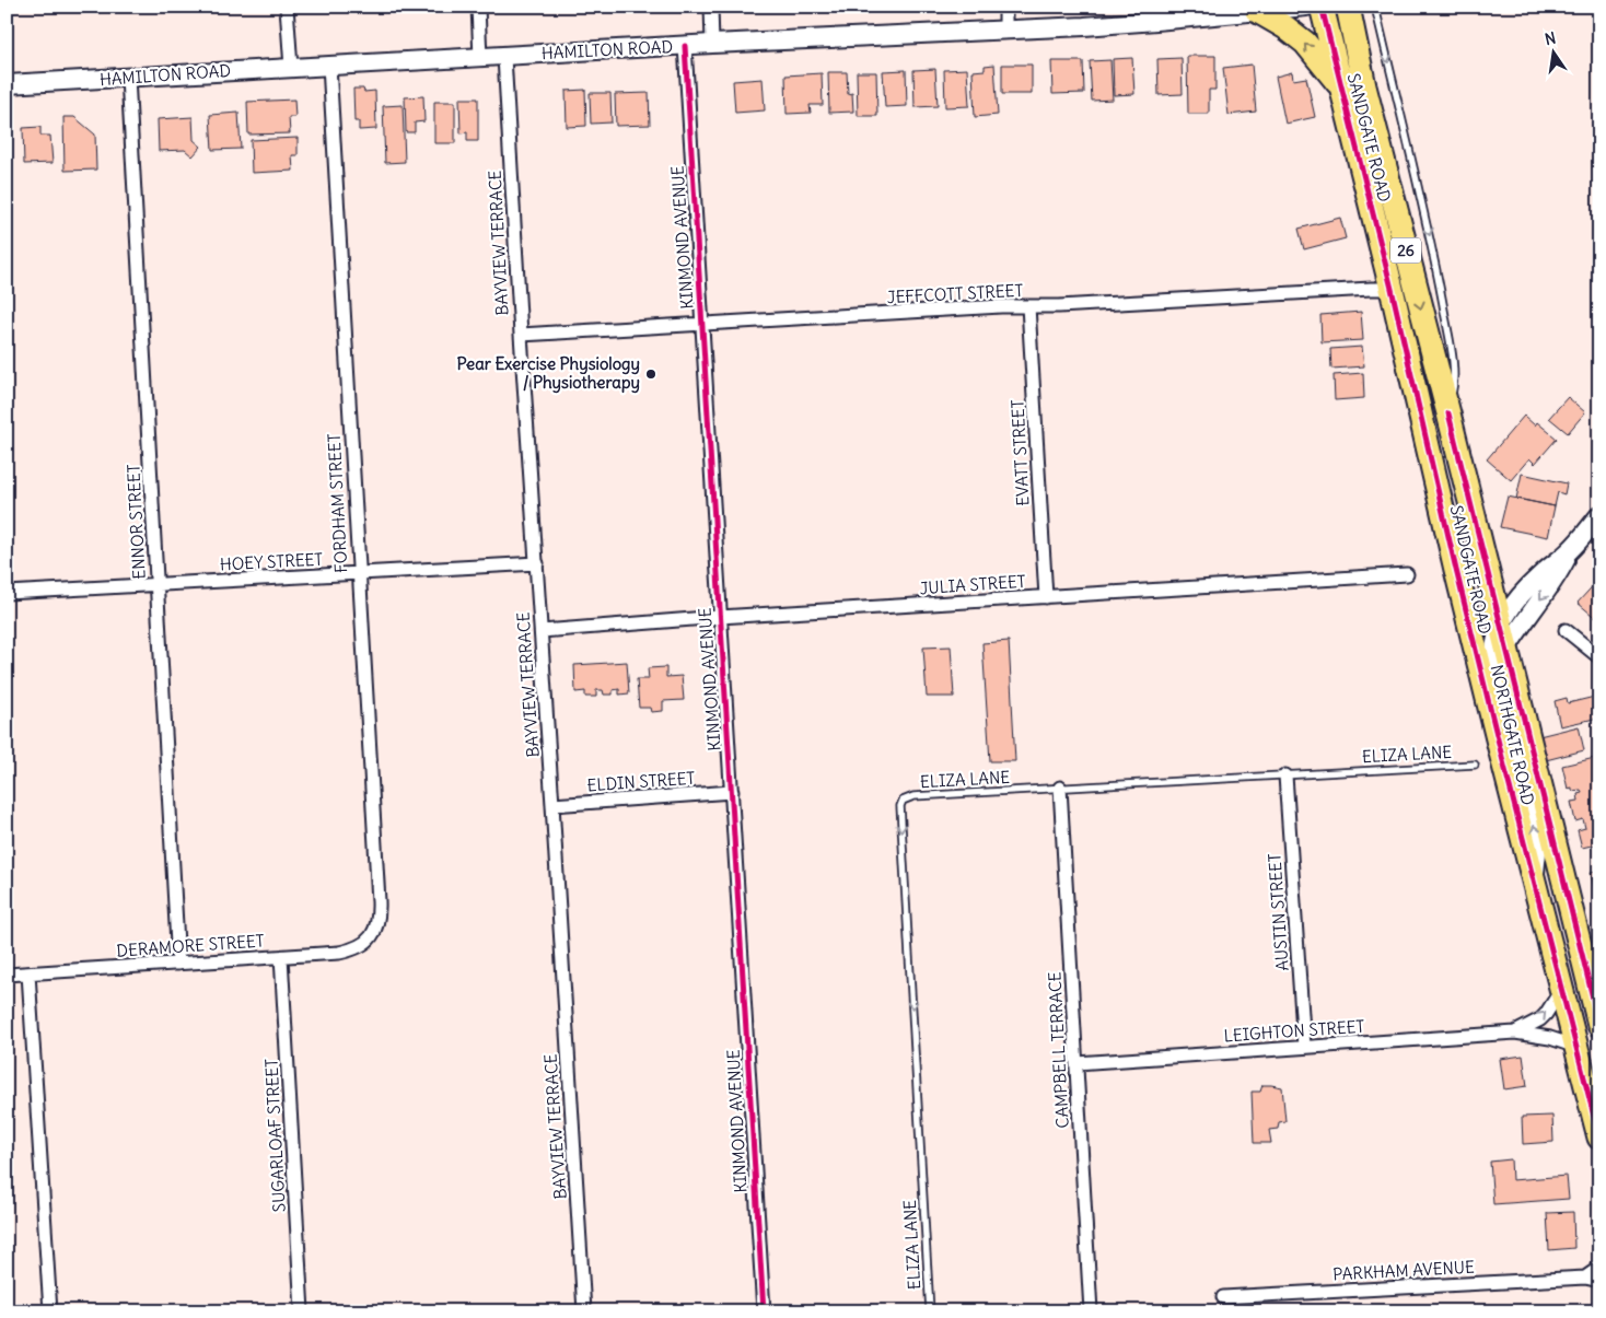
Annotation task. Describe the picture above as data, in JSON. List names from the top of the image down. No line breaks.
{"streets":{"highway":["SANDGATE ROAD","26"],"main road":["HAMILTON ROAD","NORTHGATE ROAD"],"street":["KINMOND AVENUE","BAYVIEW TERRACE","JEFFCOTT STREET","EVATT STREET","FORDHAM STREET","ENNOR STREET","HOEY STREET","JULIA STREET","ELDIN STREET","AUSTIN STREET","DERAMORE STREET","LEIGHTON STREET","CAMPBELL TERRACE","SUGARLOAF STREET","PARKHAM AVENUE"],"lane":["ELIZA LANE"]},"crossings":[["HAMILTON ROAD","KINMOND AVENUE"],["HAMILTON ROAD","BAYVIEW TERRACE"],["HAMILTON ROAD","FORDHAM STREET"],["HAMILTON ROAD","ENNOR STREET"],["SANDGATE ROAD","JEFFCOTT STREET"],["SANDGATE ROAD","NORTHGATE ROAD"],["SANDGATE ROAD","LEIGHTON STREET"],["KINMOND AVENUE","JEFFCOTT STREET"],["KINMOND AVENUE","JULIA STREET"],["KINMOND AVENUE","ELDIN STREET"],["BAYVIEW TERRACE","JEFFCOTT STREET"],["BAYVIEW TERRACE","HOEY STREET"],["BAYVIEW TERRACE","JULIA STREET"],["BAYVIEW TERRACE","ELDIN STREET"],["JEFFCOTT STREET","EVATT STREET"],["EVATT STREET","JULIA STREET"],["FORDHAM STREET","HOEY STREET"],["FORDHAM STREET","DERAMORE STREET"],["ENNOR STREET","HOEY STREET"],["ENNOR STREET","DERAMORE STREET"],["ELIZA LANE","AUSTIN STREET"],["ELIZA LANE","CAMPBELL TERRACE"],["AUSTIN STREET","LEIGHTON STREET"],["DERAMORE STREET","SUGARLOAF STREET"],["LEIGHTON STREET","CAMPBELL TERRACE"]],"one_way":["ELIZA LANE"],"places":["Pear Exercise Physiology / Physiotherapy"],"north":"top"}
